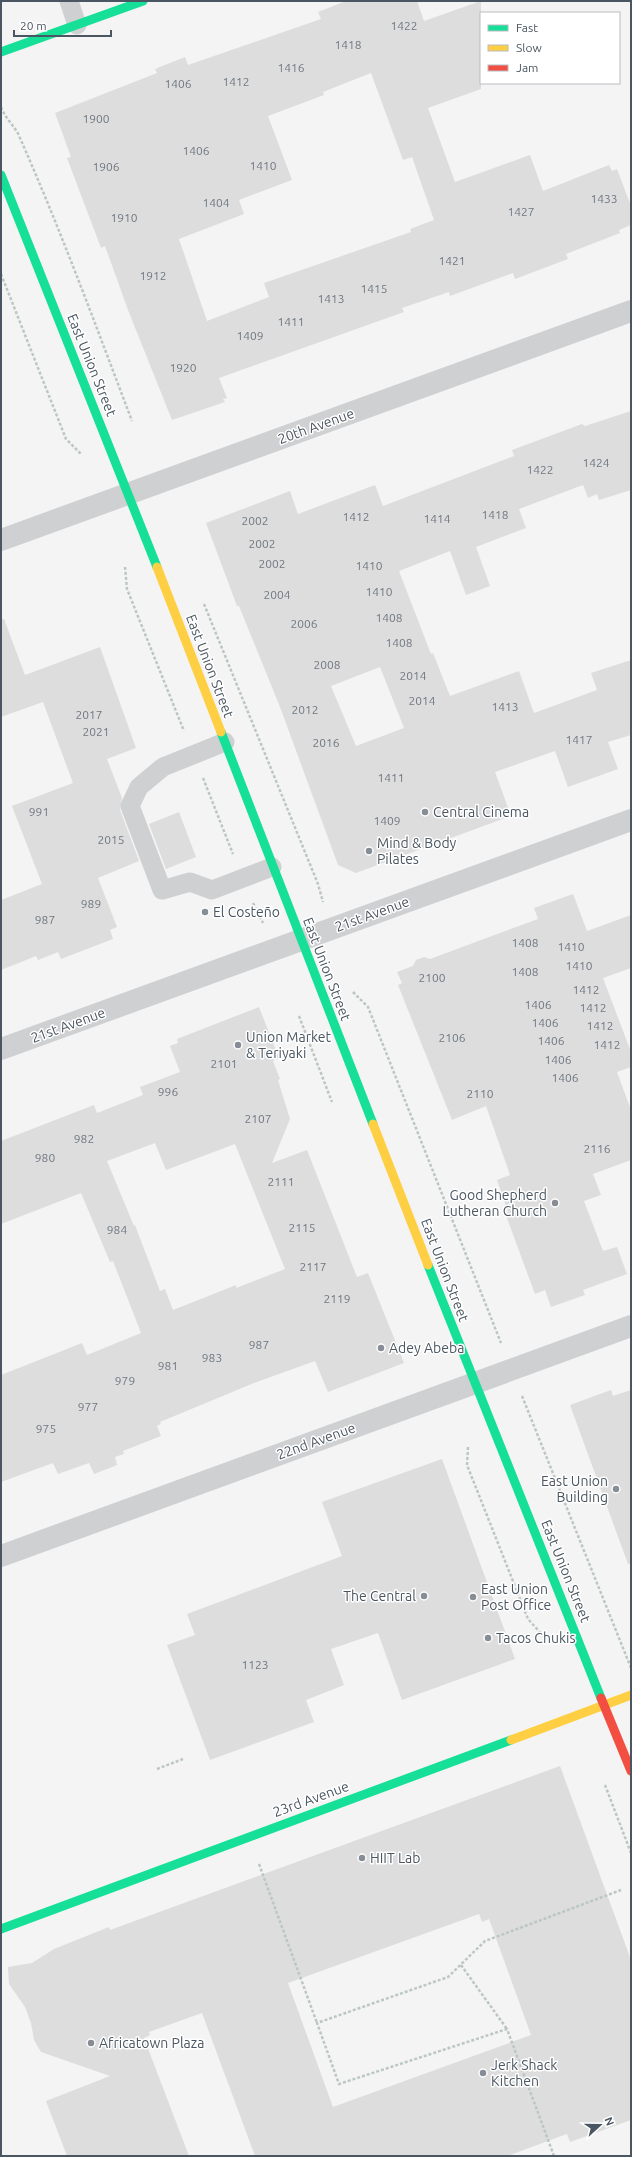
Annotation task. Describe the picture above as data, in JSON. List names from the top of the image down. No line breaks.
{"streets":{"main road":["East Union Street","23rd Avenue"],"street":["20th Avenue","21st Avenue","22nd Avenue"]},"crossings":[["East Union Street","20th Avenue"],["East Union Street","21st Avenue"],["East Union Street","22nd Avenue"],["East Union Street","23rd Avenue"]],"places":["Central Cinema","Mind & Body Pilates","El Costeño","Union Market & Teriyaki","Good Shepherd Lutheran Church","Adey Abeba","East Union Building","The Central","East Union Post Office","Tacos Chukis","HIIT Lab","Africatown Plaza","Jerk Shack Kitchen"],"house_numbers":["1422","1418","1416","1412","1406","1900","1406","1410","1906","1433","1404","1427","1910","1421","1912","1415","1413","1411","1409","1920","1424","1422","1418","1412","1414","2002","2002","2002","1410","1410","2004","1408","2006","1408","2008","2014","2014","1413","2012","2017","2021","1417","2016","1411","991","1409","2015","989","987","1408","1410","1410","1408","2100","1412","1406","1412","1406","1412","2106","1406","1412","1406","2101","1406","996","2110","2107","982","2116","980","2111","2115","984","2117","2119","987","983","981","979","977","975","1123"],"legend":["Fast","Slow","Jam"],"scale_bar":"20 m","north":"right"}
